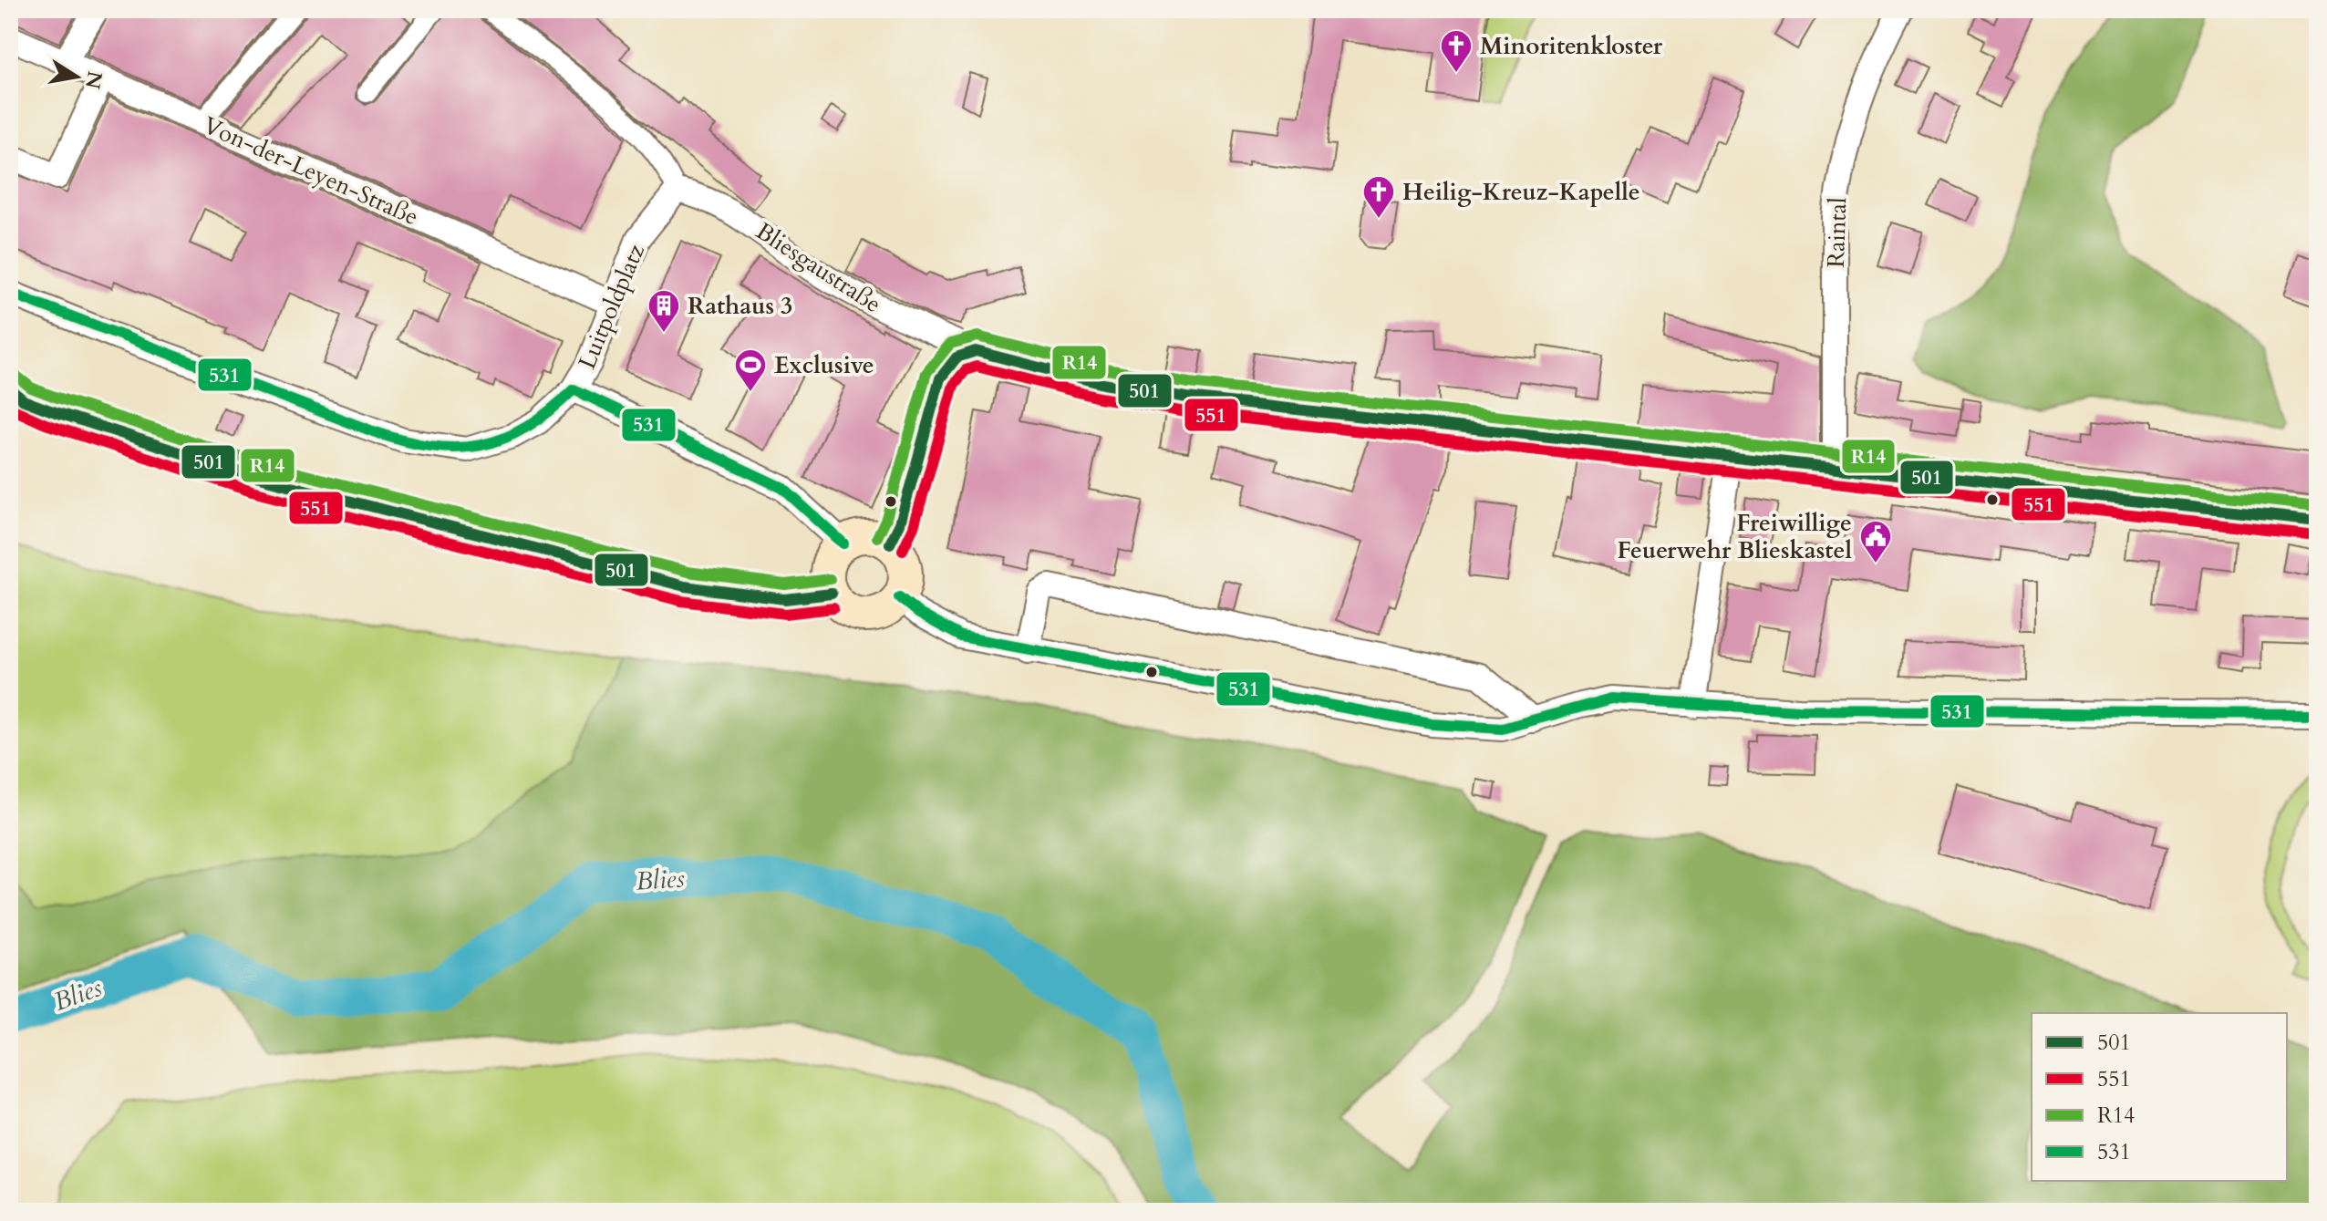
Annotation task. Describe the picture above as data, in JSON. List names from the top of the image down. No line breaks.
{"streets":{"main road":["Bliesgaustraße"],"street":["Von-der-Leyen-Straße","Raintal","Luitpoldplatz"]},"crossings":[["Von-der-Leyen-Straße","Luitpoldplatz"],["Raintal","Bliesgaustraße"],["Bliesgaustraße","Luitpoldplatz"]],"water":["Blies"],"places":{"church":["Minoritenkloster","Heilig-Kreuz-Kapelle"],"building":["Rathaus 3"],"sports":["Exclusive"],"public building":["Freiwillige Feuerwehr Blieskastel"]},"lines":["transit line 531","transit line R14","transit line 501","transit line 551"],"legend":["501","551","R14","531"],"north":"right"}
